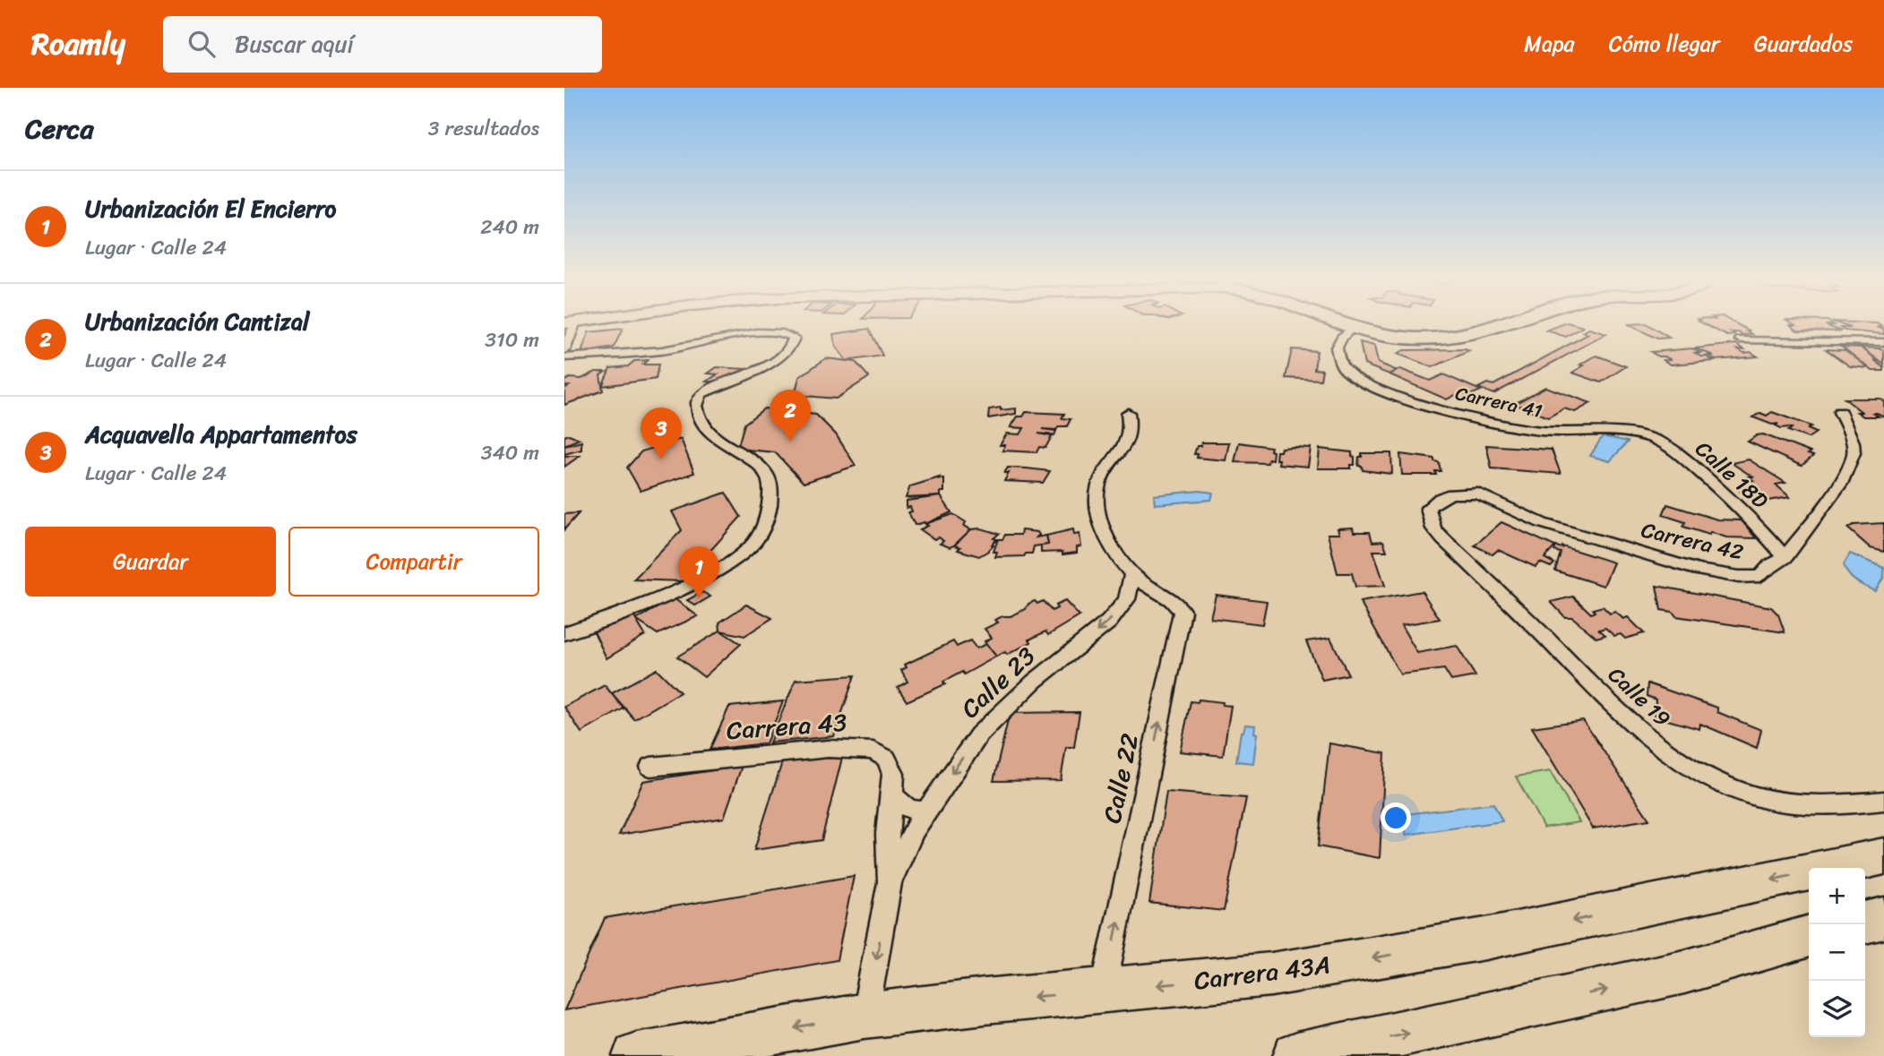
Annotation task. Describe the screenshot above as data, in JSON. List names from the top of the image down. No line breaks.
{"streets":{"main road":["Carrera 43A"],"street":["Carrera 41","Calle 18D","Carrera 42","Calle 23","Calle 19","Carrera 43","Calle 22"]},"crossings":[["Carrera 41","Calle 18D"],["Calle 18D","Carrera 42"],["Carrera 42","Calle 19"],["Calle 23","Carrera 43"],["Calle 23","Calle 22"],["Calle 23","Carrera 43A"],["Calle 22","Carrera 43A"]],"one_way":["Calle 23","Calle 22"],"page":{"header":"Roamly","search":"Buscar aquí","nav":["Mapa","Cómo llegar","Guardados"],"heading":["Cerca","3 resultados"],"list":[{"mark":"1","name":"Urbanización El Encierro","note":"Lugar · Calle 24","value":"240 m"},{"mark":"2","name":"Urbanización Cantizal","note":"Lugar · Calle 24","value":"310 m"},{"mark":"3","name":"Acquavella Appartamentos","note":"Lugar · Calle 24","value":"340 m"}],"pins":["2","3","1"],"buttons":["Guardar","Compartir"],"map_buttons":["+","−"]}}
